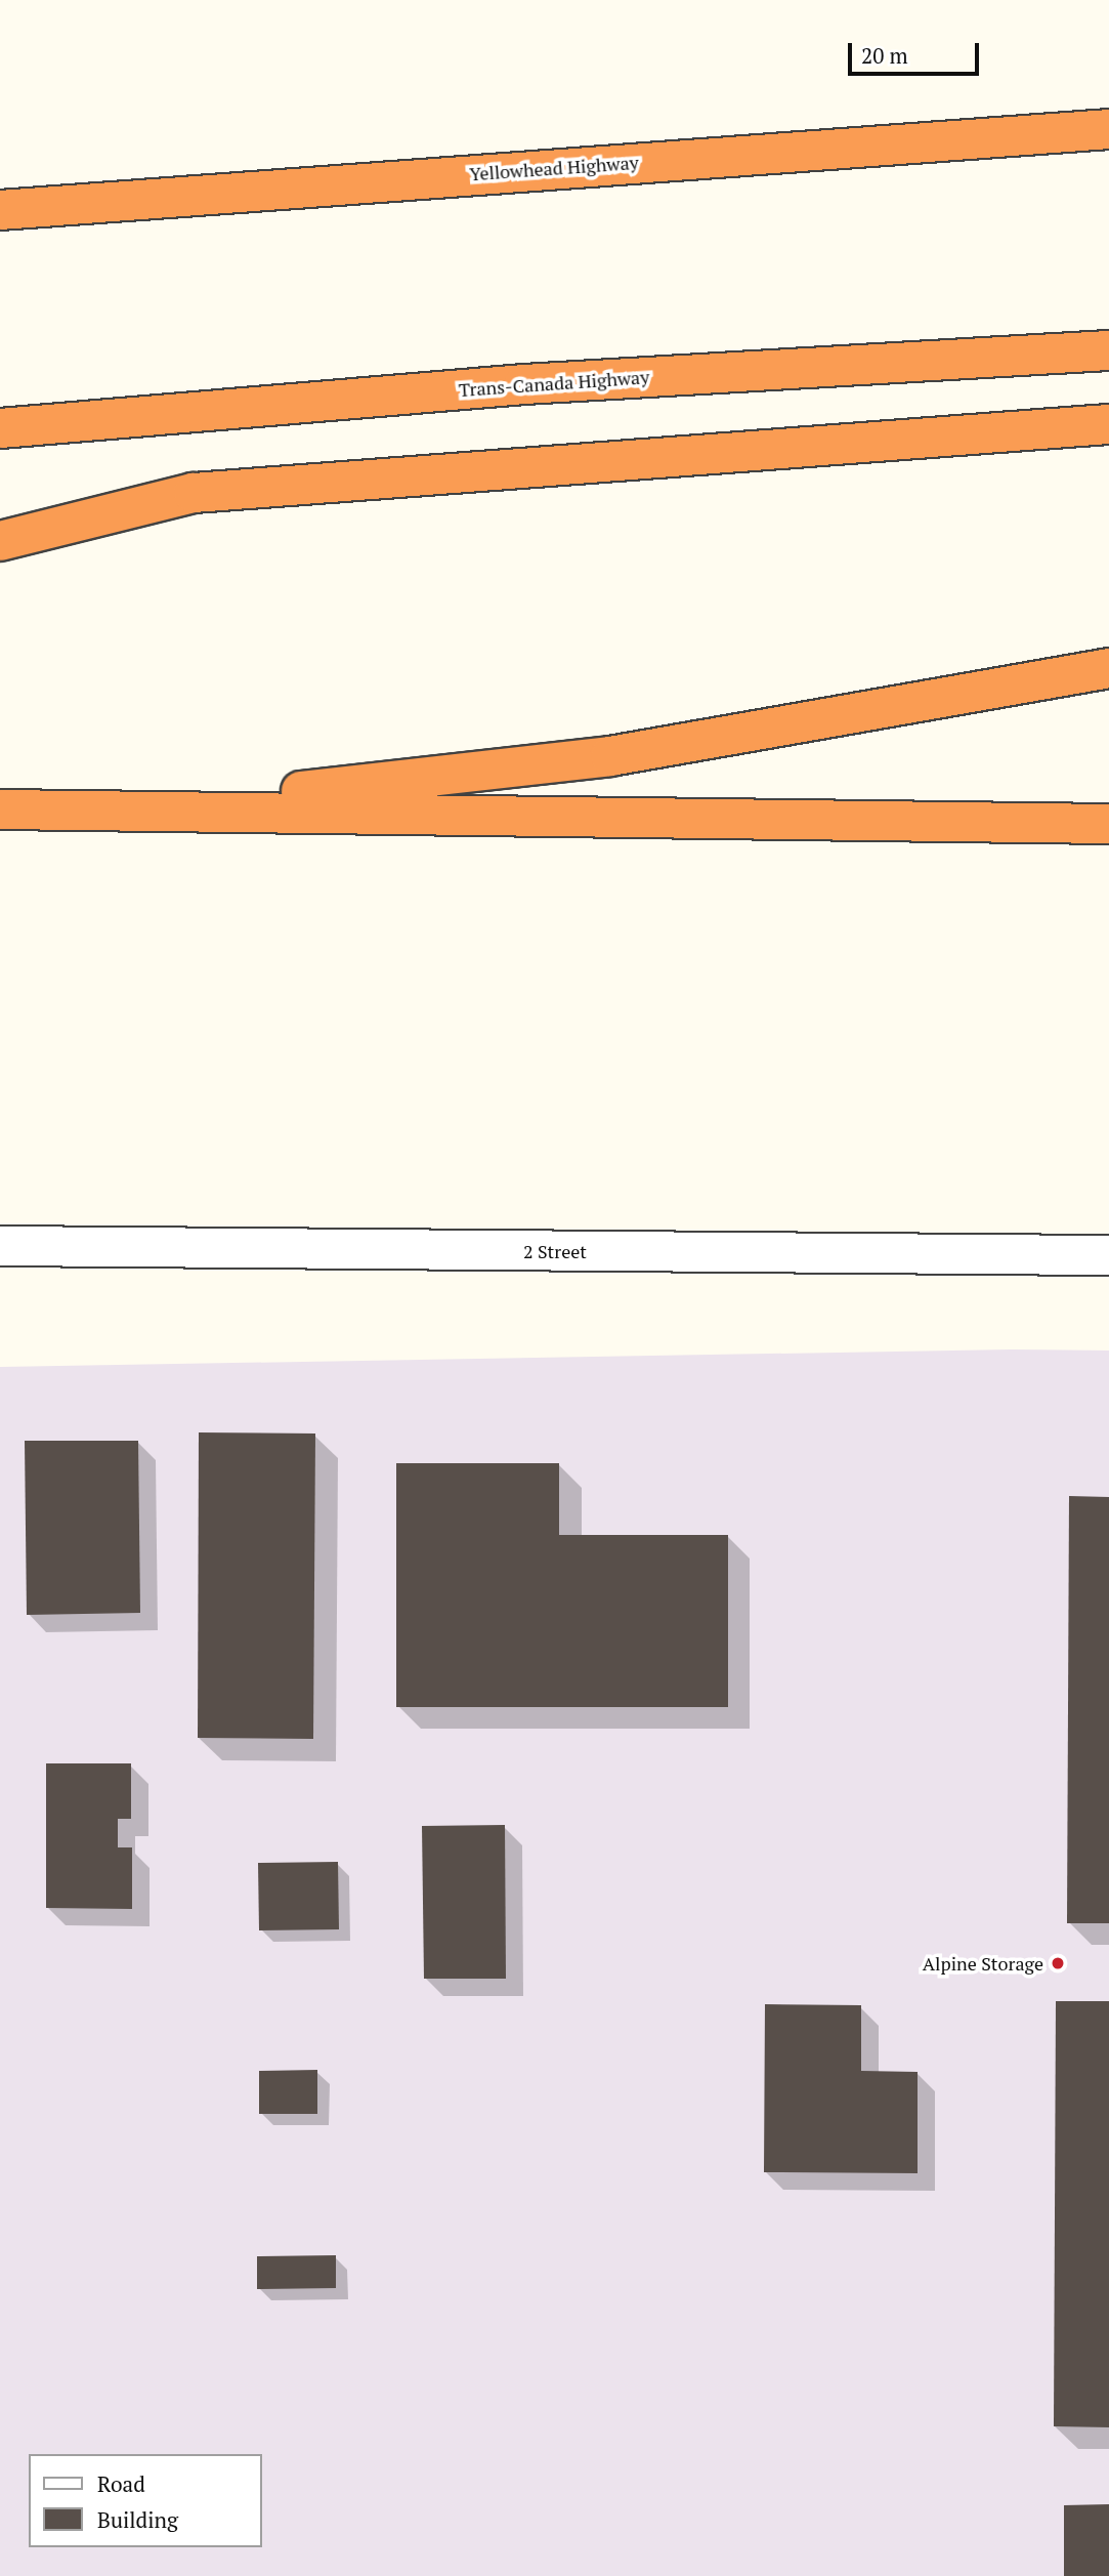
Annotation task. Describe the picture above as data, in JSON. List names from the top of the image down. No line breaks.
{"streets":{"highway":["Yellowhead Highway","Trans-Canada Highway"],"street":["2 Street"]},"places":["Alpine Storage"],"legend":["Road","Building"],"scale_bar":"20 m"}
